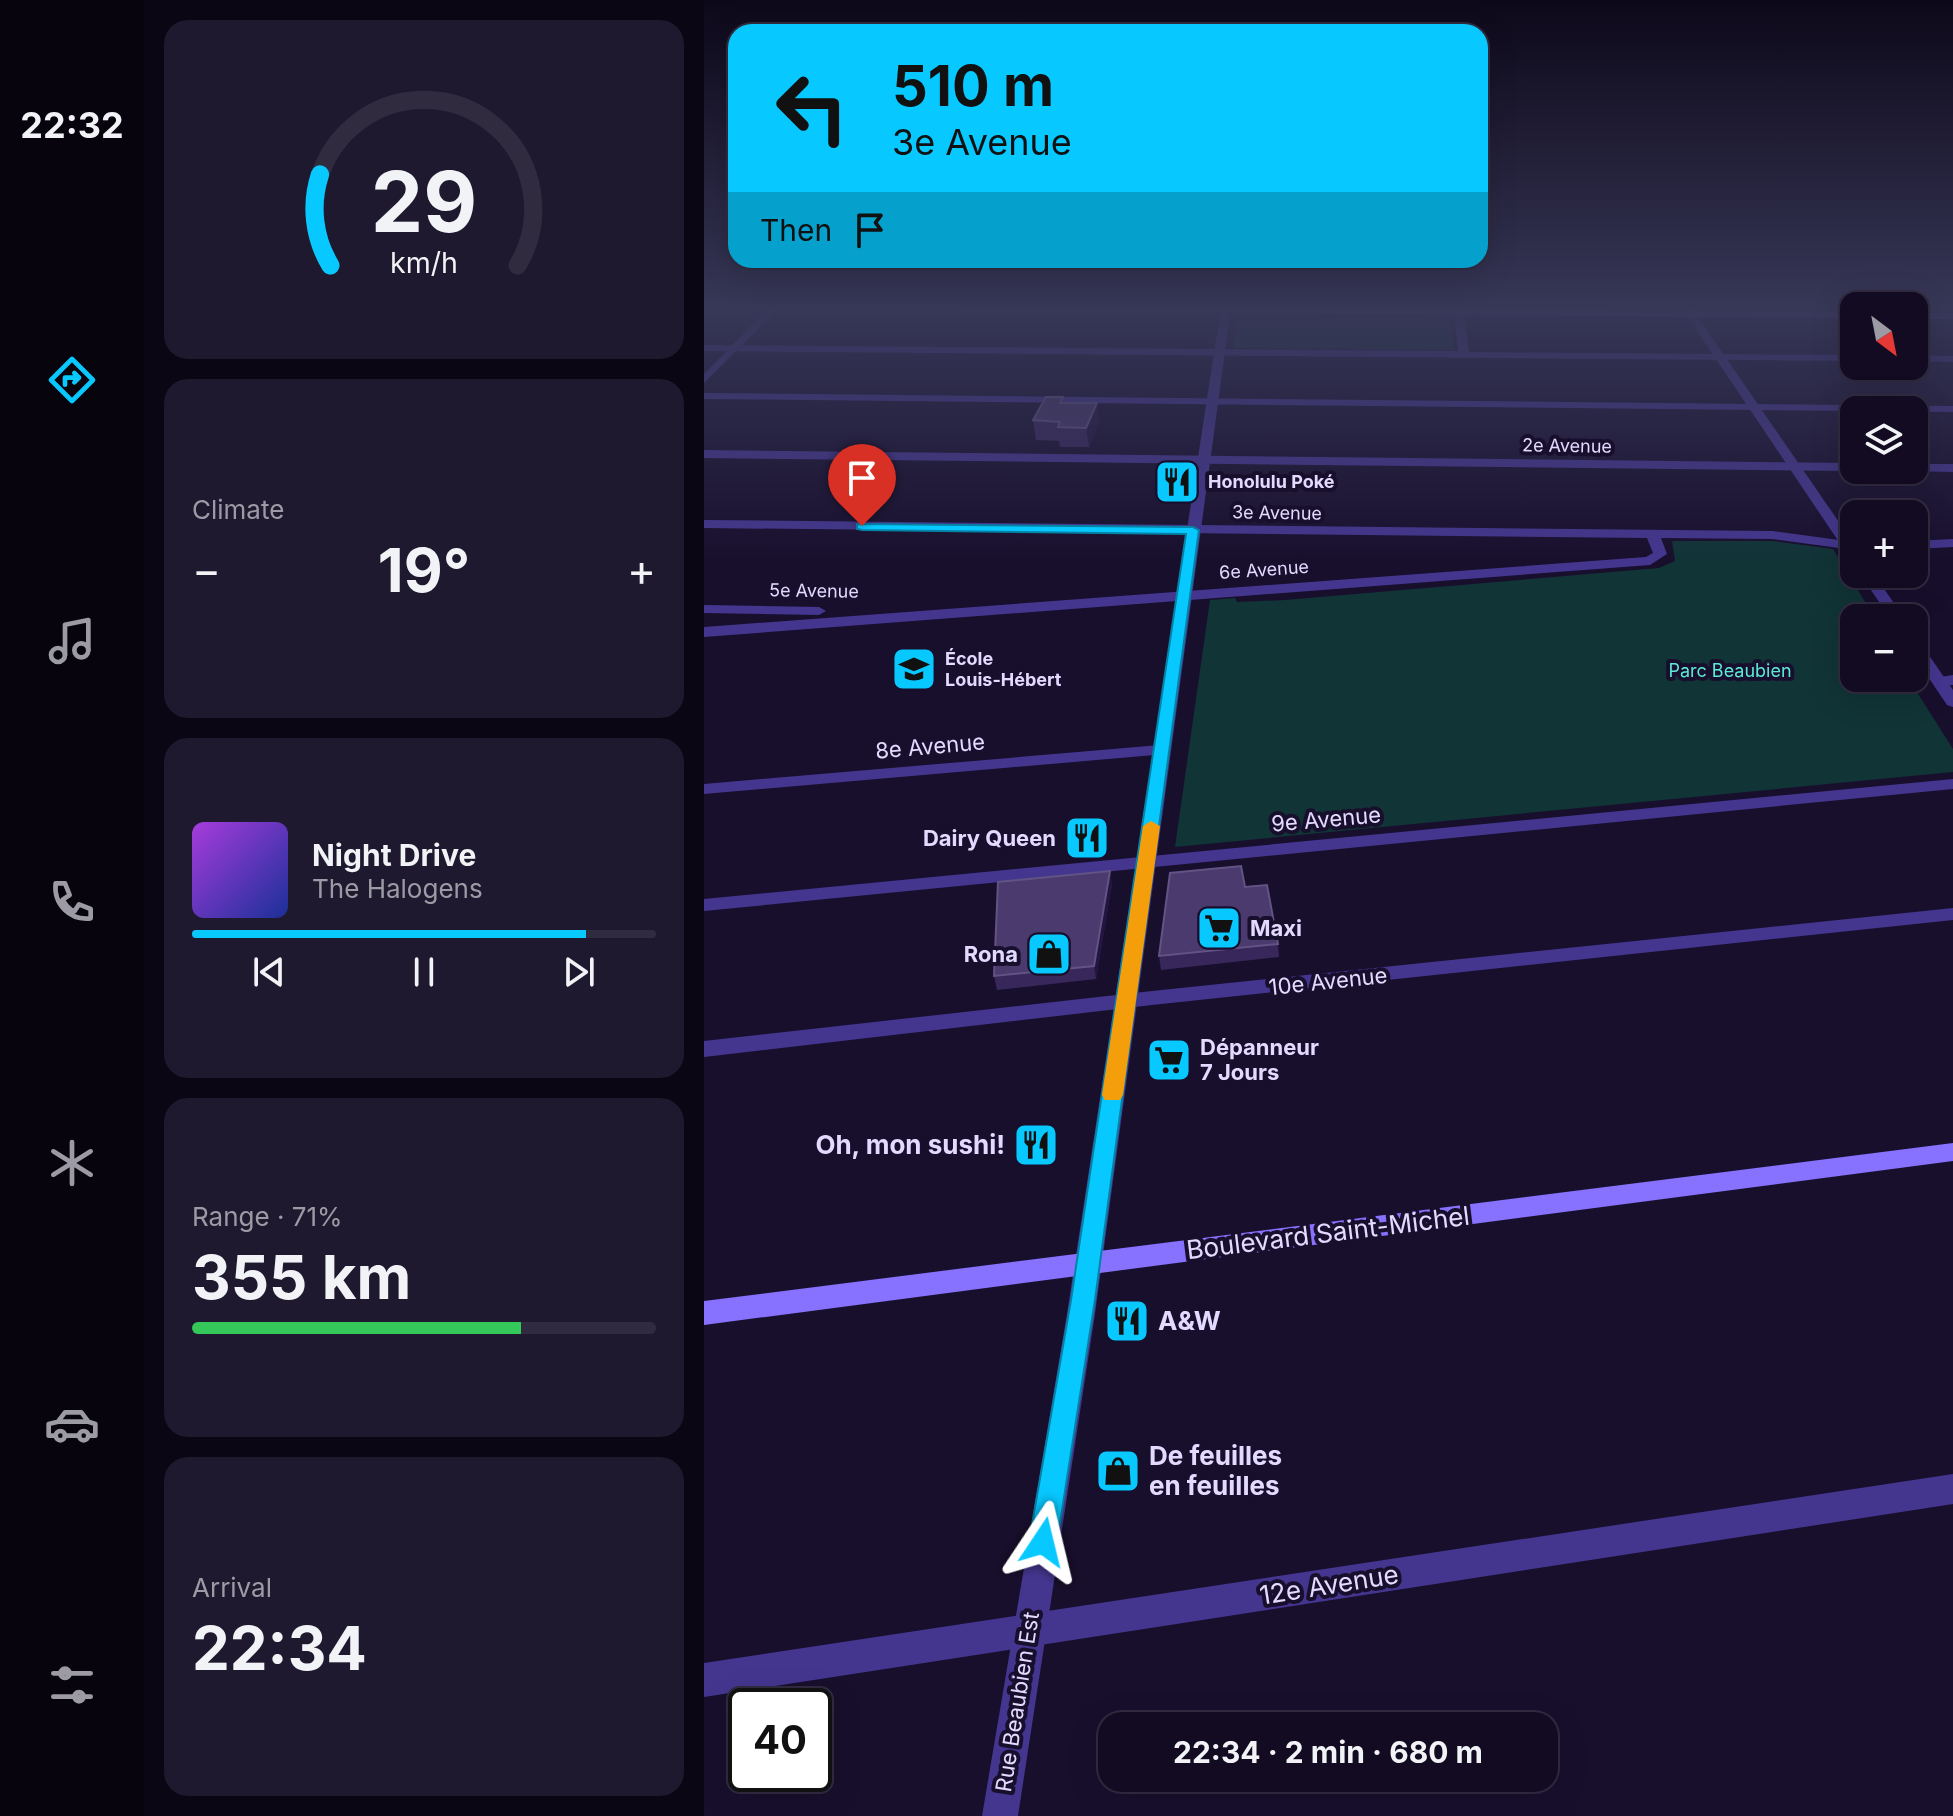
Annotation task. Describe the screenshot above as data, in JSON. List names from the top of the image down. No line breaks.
{"streets":{"main road":["Boulevard Saint-Michel"],"street":["2e Avenue","3e Avenue","6e Avenue","5e Avenue","8e Avenue","9e Avenue","10e Avenue","12e Avenue","Rue Beaubien Est"]},"crossings":[["2e Avenue","Rue Beaubien Est"],["3e Avenue","6e Avenue"],["3e Avenue","Rue Beaubien Est"],["6e Avenue","5e Avenue"],["6e Avenue","Rue Beaubien Est"],["8e Avenue","Rue Beaubien Est"],["9e Avenue","Rue Beaubien Est"],["10e Avenue","Rue Beaubien Est"],["Boulevard Saint-Michel","Rue Beaubien Est"],["12e Avenue","Rue Beaubien Est"]],"parks":["Parc Beaubien"],"places":{"restaurant":["Honolulu Poké","Dairy Queen","Oh, mon sushi!","A&W"],"school or university":["École Louis-Hébert"],"supermarket":["Maxi","Dépanneur 7 Jours"],"shop":["Rona","De feuilles en feuilles"]},"north":"bottom right","page":{"tabs":"22:32","turn":["510 m","3e Avenue"],"then":"Then","map_buttons":["+","−"],"tile":["Climate",["Range · 71%","355 km"],["Arrival","22:34"]],"heat":["−","19°","+"],"song":["Night Drive","The Halogens"],"limit":"40","trip":"22:34 · 2 min · 680 m","gauge":["29","km/h"]}}
